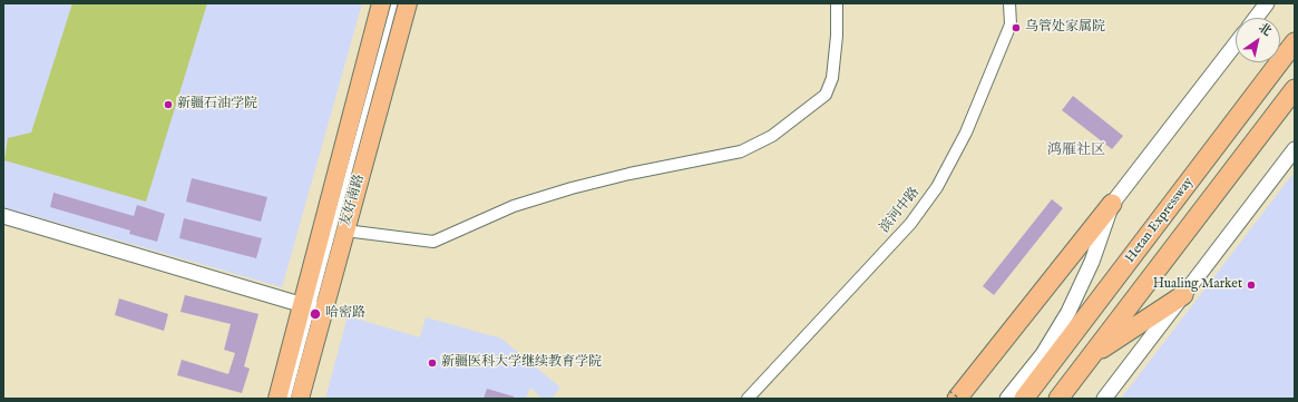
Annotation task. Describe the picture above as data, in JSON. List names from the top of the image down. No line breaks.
{"streets":{"highway":["Hetan Expressway"],"main road":["友好南路"],"street":["滨河中路"]},"districts":["鸿雁社区"],"places":["乌管处家属院","新疆石油学院","Hualing Market","哈密路","新疆医科大学继续教育学院"],"north":"top right"}
